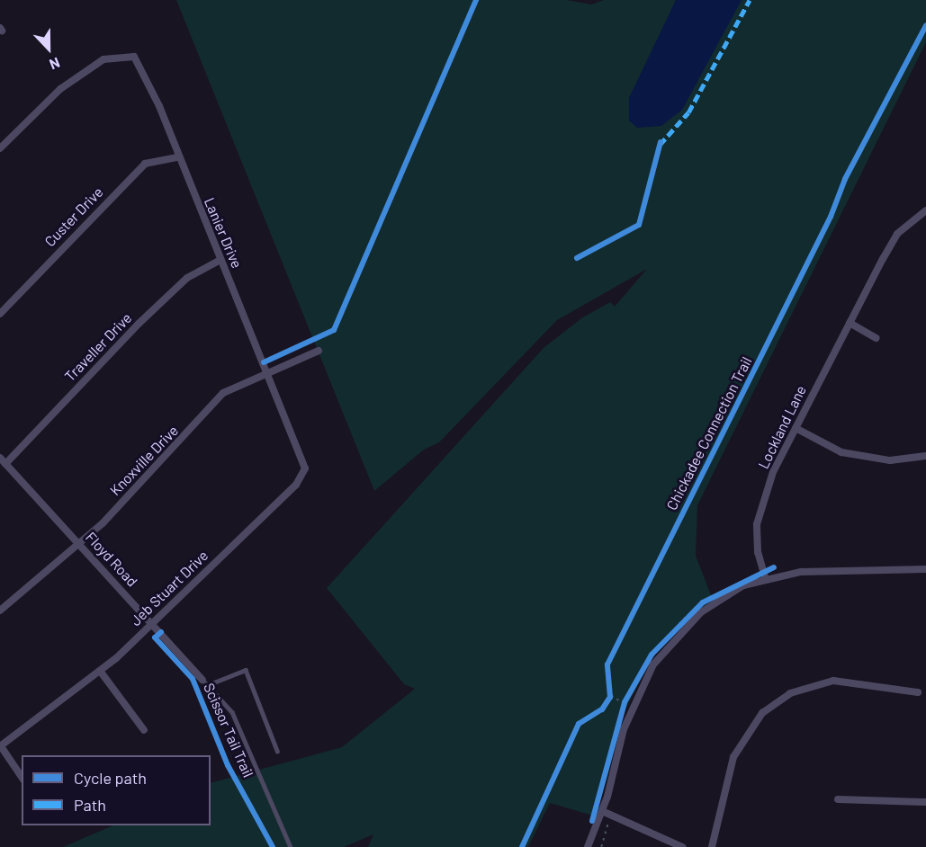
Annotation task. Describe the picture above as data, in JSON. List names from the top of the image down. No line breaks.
{"streets":{"street":["Custer Drive","Lanier Drive","Traveller Drive","Lockland Lane","Knoxville Drive","Floyd Road","Jeb Stuart Drive"],"cycle path":["Chickadee Connection Trail","Scissor Tail Trail"]},"crossings":[["Custer Drive","Lanier Drive"],["Lanier Drive","Traveller Drive"],["Lanier Drive","Knoxville Drive"],["Lanier Drive","Jeb Stuart Drive"],["Traveller Drive","Floyd Road"],["Knoxville Drive","Floyd Road"],["Floyd Road","Jeb Stuart Drive"]],"legend":["Cycle path","Path"],"north":"bottom"}
